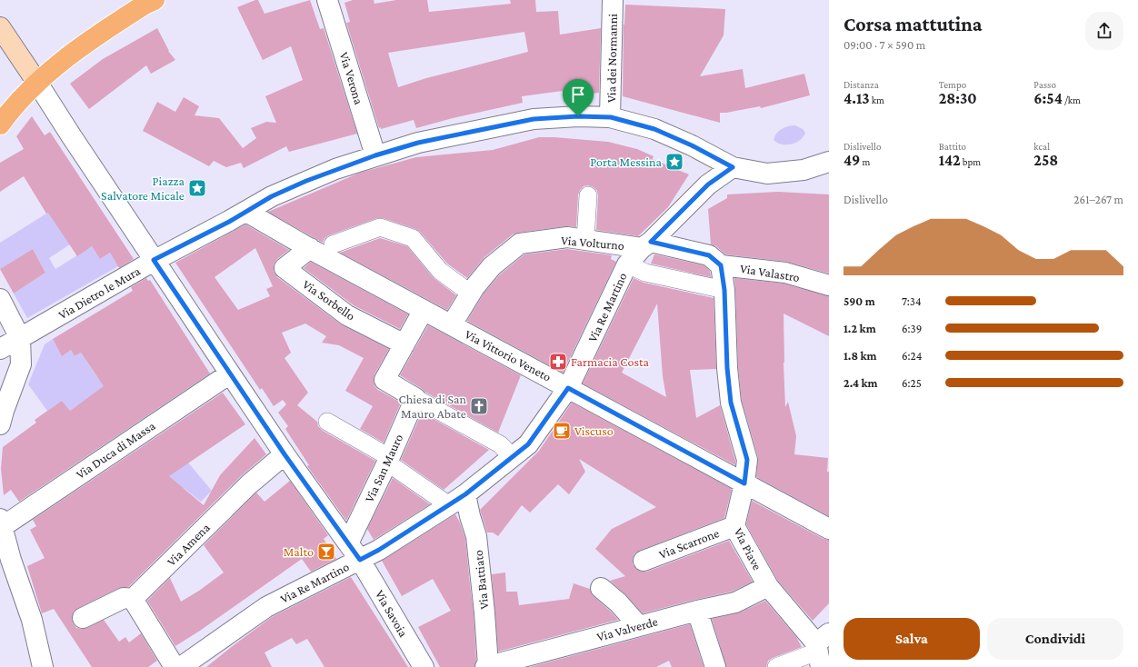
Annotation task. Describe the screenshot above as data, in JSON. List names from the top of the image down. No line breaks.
{"streets":{"street":["Via dei Normanni","Via Verona","Via Volturno","Via Valastro","Via Dietro le Mura","Via Sorbello","Via Re Martino","Via Vittorio Veneto","Via Duca di Massa","Via San Mauro","Via Scarrone","Via Amena","Via Piave","Via Battiato","Via Savoia","Via Valverde"]},"crossings":[["Via dei Normanni","Via Dietro le Mura"],["Via Verona","Via Dietro le Mura"],["Via Volturno","Via Valastro"],["Via Volturno","Via Re Martino"],["Via Volturno","Via Vittorio Veneto"],["Via Valastro","Via Re Martino"],["Via Valastro","Via Piave"],["Via Dietro le Mura","Via Re Martino"],["Via Dietro le Mura","Via Vittorio Veneto"],["Via Dietro le Mura","Via Savoia"],["Via Sorbello","Via Vittorio Veneto"],["Via Re Martino","Via Vittorio Veneto"],["Via Re Martino","Via Battiato"],["Via Re Martino","Via Savoia"],["Via Vittorio Veneto","Via Piave"],["Via Duca di Massa","Via Savoia"],["Via San Mauro","Via Savoia"],["Via Scarrone","Via Piave"],["Via Amena","Via Savoia"],["Via Piave","Via Valverde"],["Via Battiato","Via Valverde"]],"places":{"place":["Porta Messina","Piazza Salvatore Micale"],"pharmacy":["Farmacia Costa"],"church":["Chiesa di San Mauro Abate"],"cafe":["Viscuso"],"bar":["Malto"]},"page":{"heading":["Corsa mattutina","09:00 · 7 × 590 m"],"stats":[["Distanza","4.13 km"],["Tempo","28:30"],["Passo","6:54 /km"],["Dislivello","49 m"],["Battito","142 bpm"],["kcal","258"]],"chart":["Dislivello","261–267 m"],"list":[{"name":"590 m","note":"7:34"},{"name":"1.2 km","note":"6:39"},{"name":"1.8 km","note":"6:24"},{"name":"2.4 km","note":"6:25"}],"buttons":["Salva","Condividi"]}}
